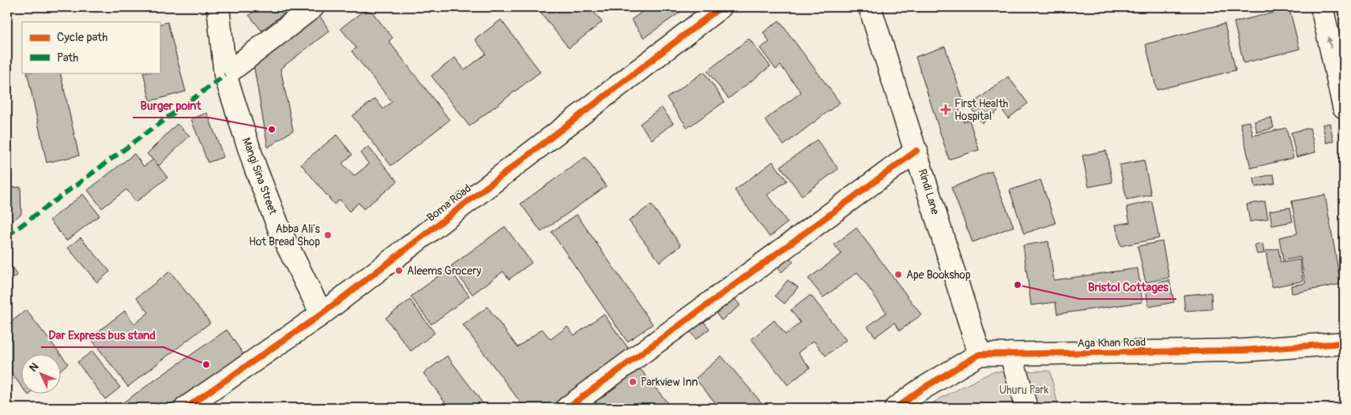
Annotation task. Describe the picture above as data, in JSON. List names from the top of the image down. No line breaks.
{"streets":{"street":["Mangi Sina Street","Rindi Lane","Boma Road","Aga Khan Road"]},"crossings":[["Mangi Sina Street","Boma Road"],["Rindi Lane","Aga Khan Road"]],"parks":["Uhuru Park"],"places":{"health":["First Health Hospital"],"other":["Burger point","Abba Ali's Hot Bread Shop","Aleems Grocery","Ape Bookshop","Bristol Cottages","Dar Express bus stand","Parkview Inn"]},"legend":["Cycle path","Path"],"north":"top left"}
